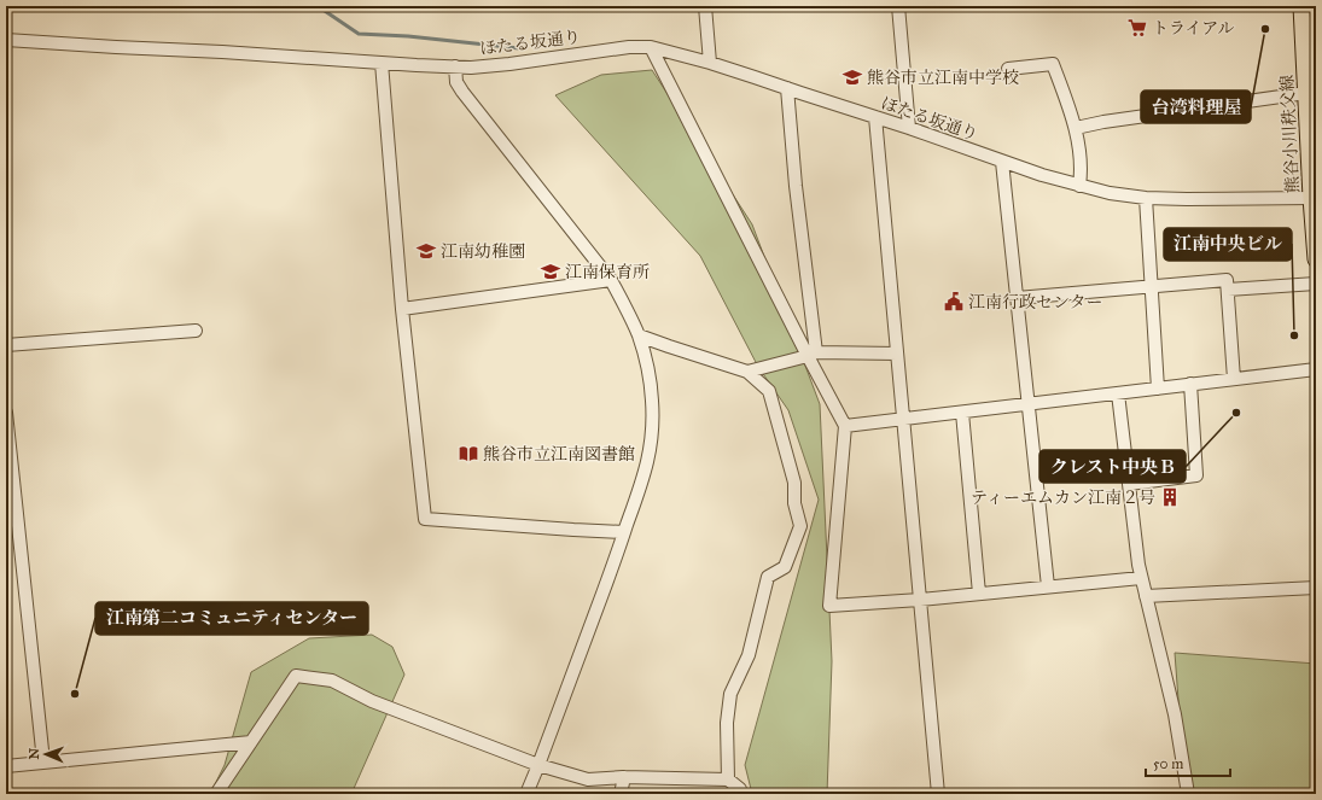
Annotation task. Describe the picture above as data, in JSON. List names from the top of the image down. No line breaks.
{"streets":{"main road":["熊谷小川秩父線"],"street":["ほたる坂通り"]},"crossings":[["ほたる坂通り","熊谷小川秩父線"]],"places":{"supermarket":["トライアル"],"other":["台湾料理屋","江南中央ビル","クレスト中央Ｂ","江南第二コミュニティセンター"],"school or university":["熊谷市立江南中学校","江南幼稚園","江南保育所"],"public building":["江南行政センター"],"library":["熊谷市立江南図書館"],"building":["ティーエムカン江南２号"]},"scale_bar":"50 m","north":"left"}
